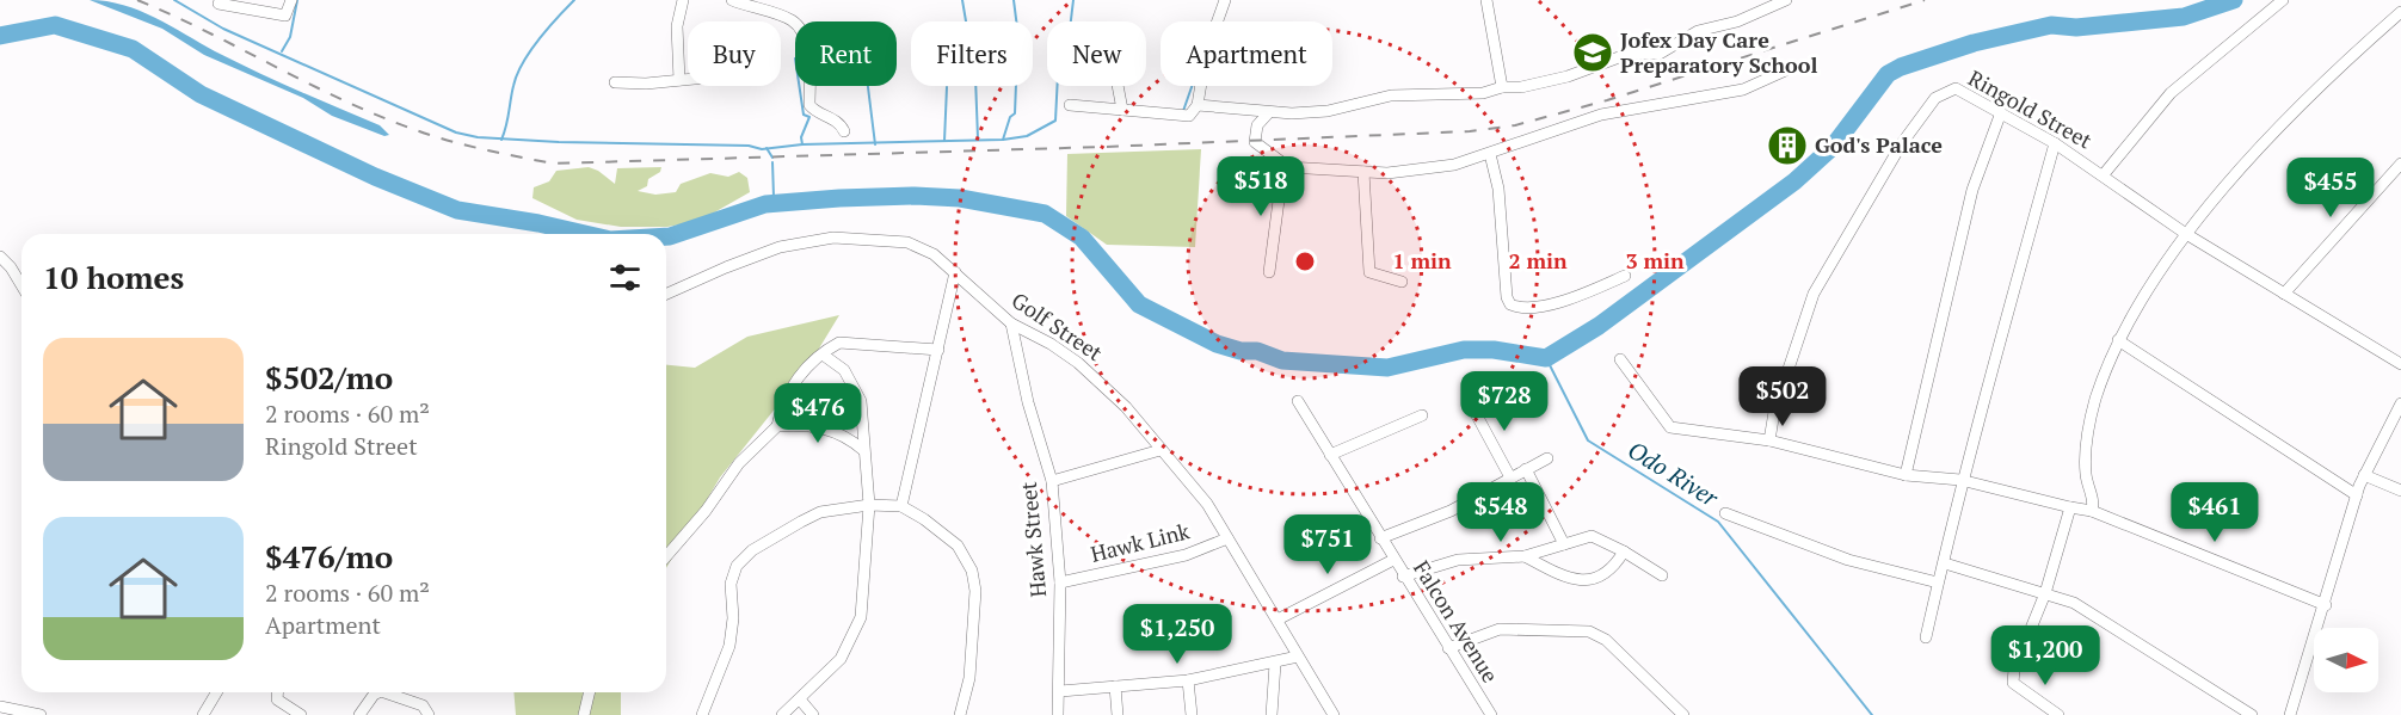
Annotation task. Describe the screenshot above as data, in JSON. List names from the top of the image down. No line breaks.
{"streets":{"street":["Ringold Street","Golf Street","Hawk Street","Hawk Link","Falcon Avenue"]},"crossings":[["Golf Street","Hawk Street"],["Golf Street","Hawk Link"],["Hawk Street","Hawk Link"]],"water":["Odo River"],"places":{"school or university":["Jofex Day Care Preparatory School"],"building":["God's Palace"]},"north":"right","page":{"chip":["Buy","Rent","Filters","New","Apartment"],"price":["$518","$455","$502","$728","$476","$548","$461","$751","$1,250","$1,200"],"heading":"10 homes","list":[{"name":"$502/mo","note":"2 rooms · 60 m² · Ringold Street"},{"name":"$476/mo","note":"2 rooms · 60 m² · Apartment"}]},"rings":["1 min","2 min","3 min"]}
